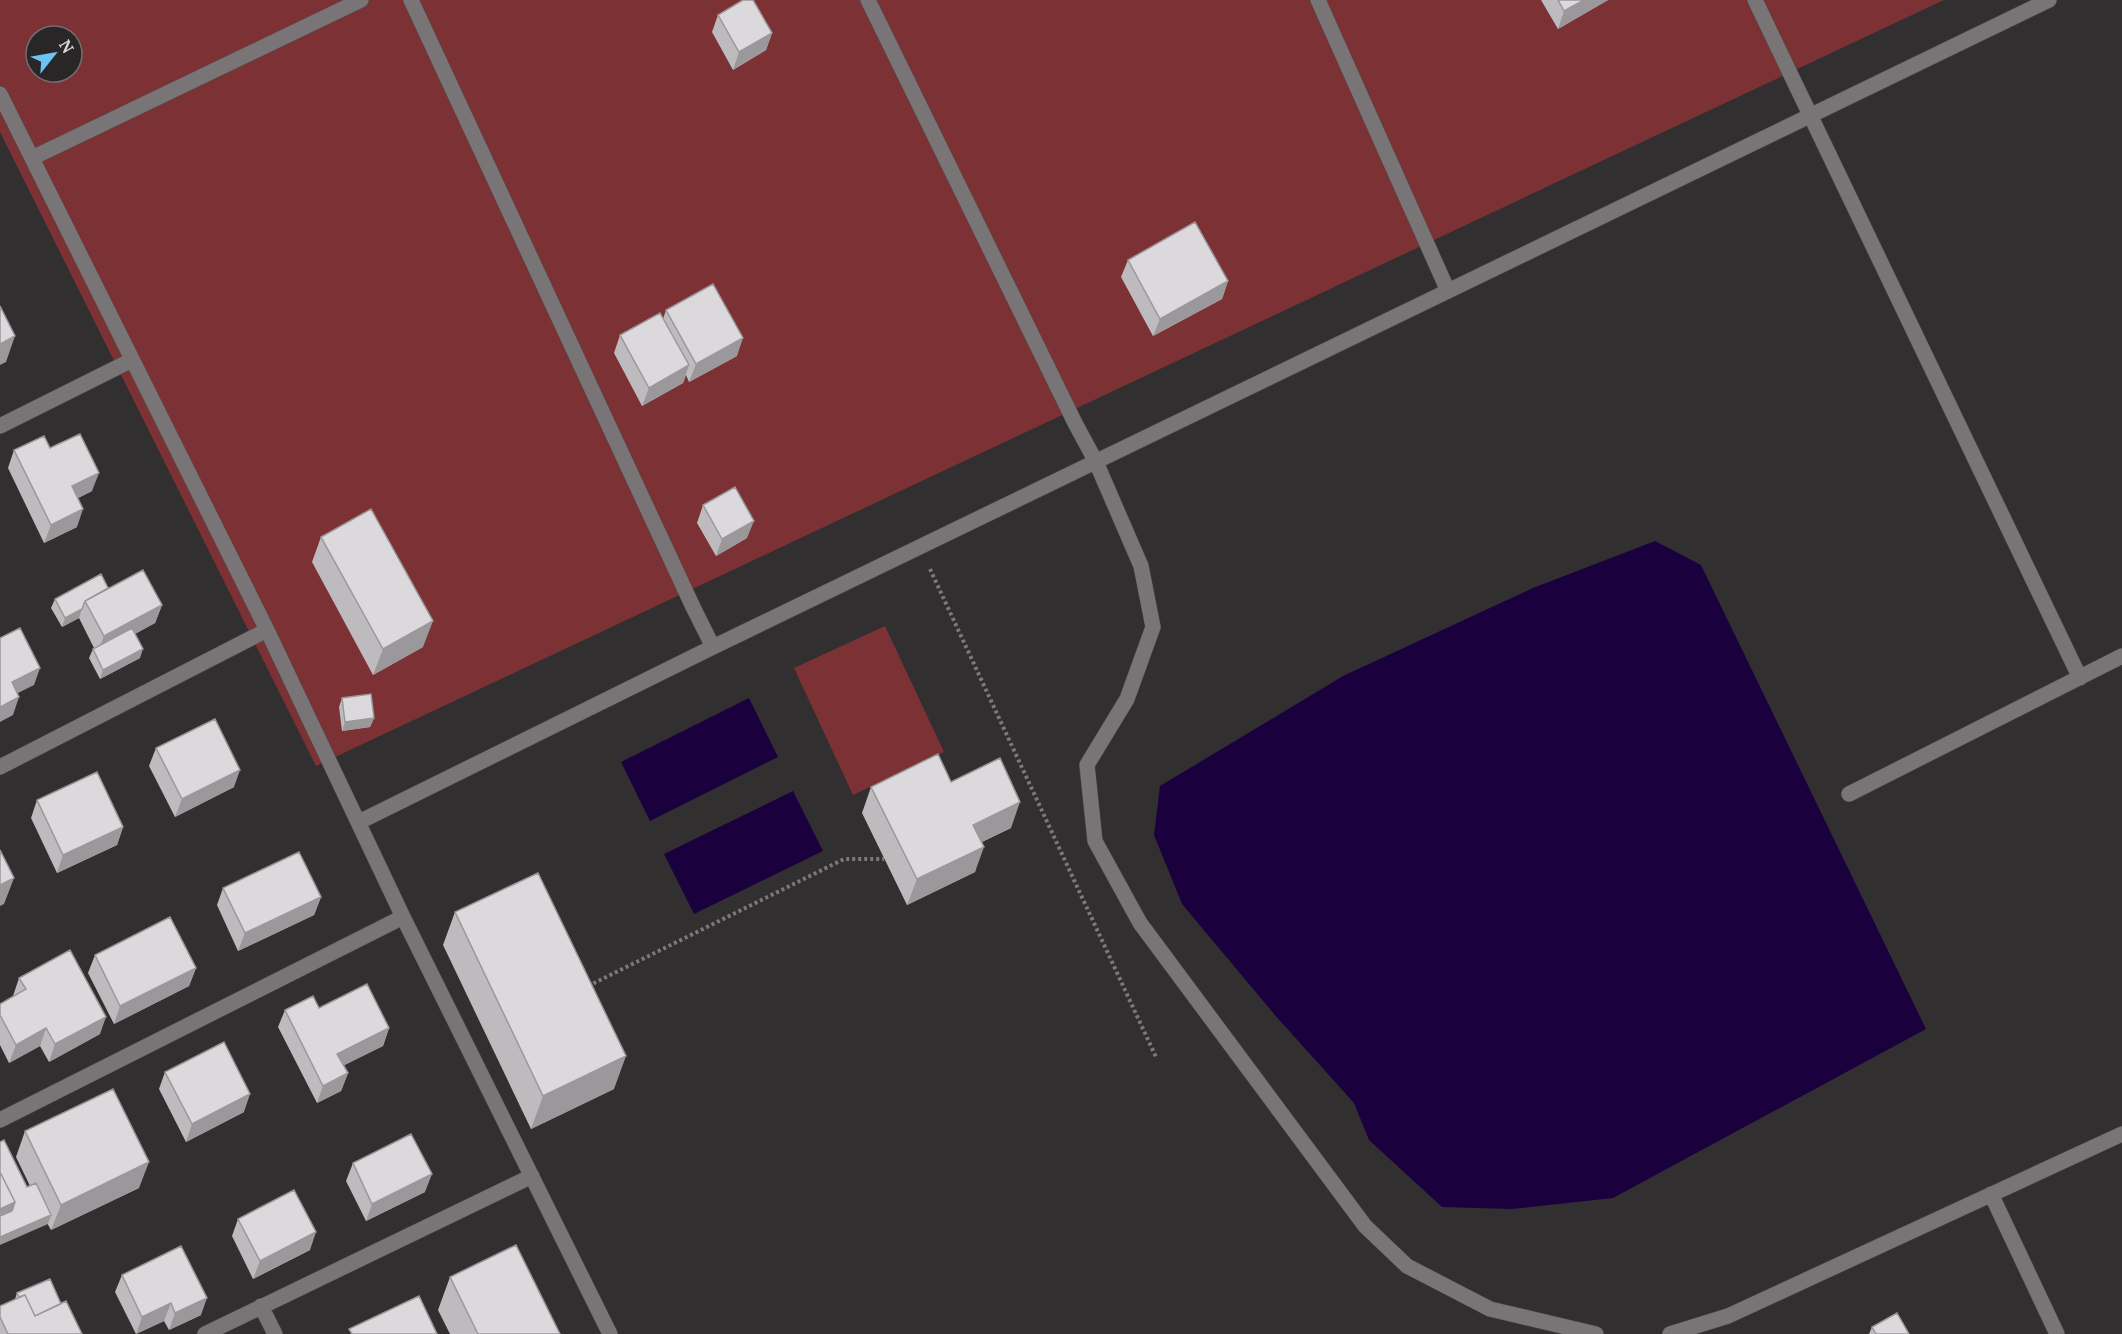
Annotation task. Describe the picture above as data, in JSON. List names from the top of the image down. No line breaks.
{"north":"top right"}
